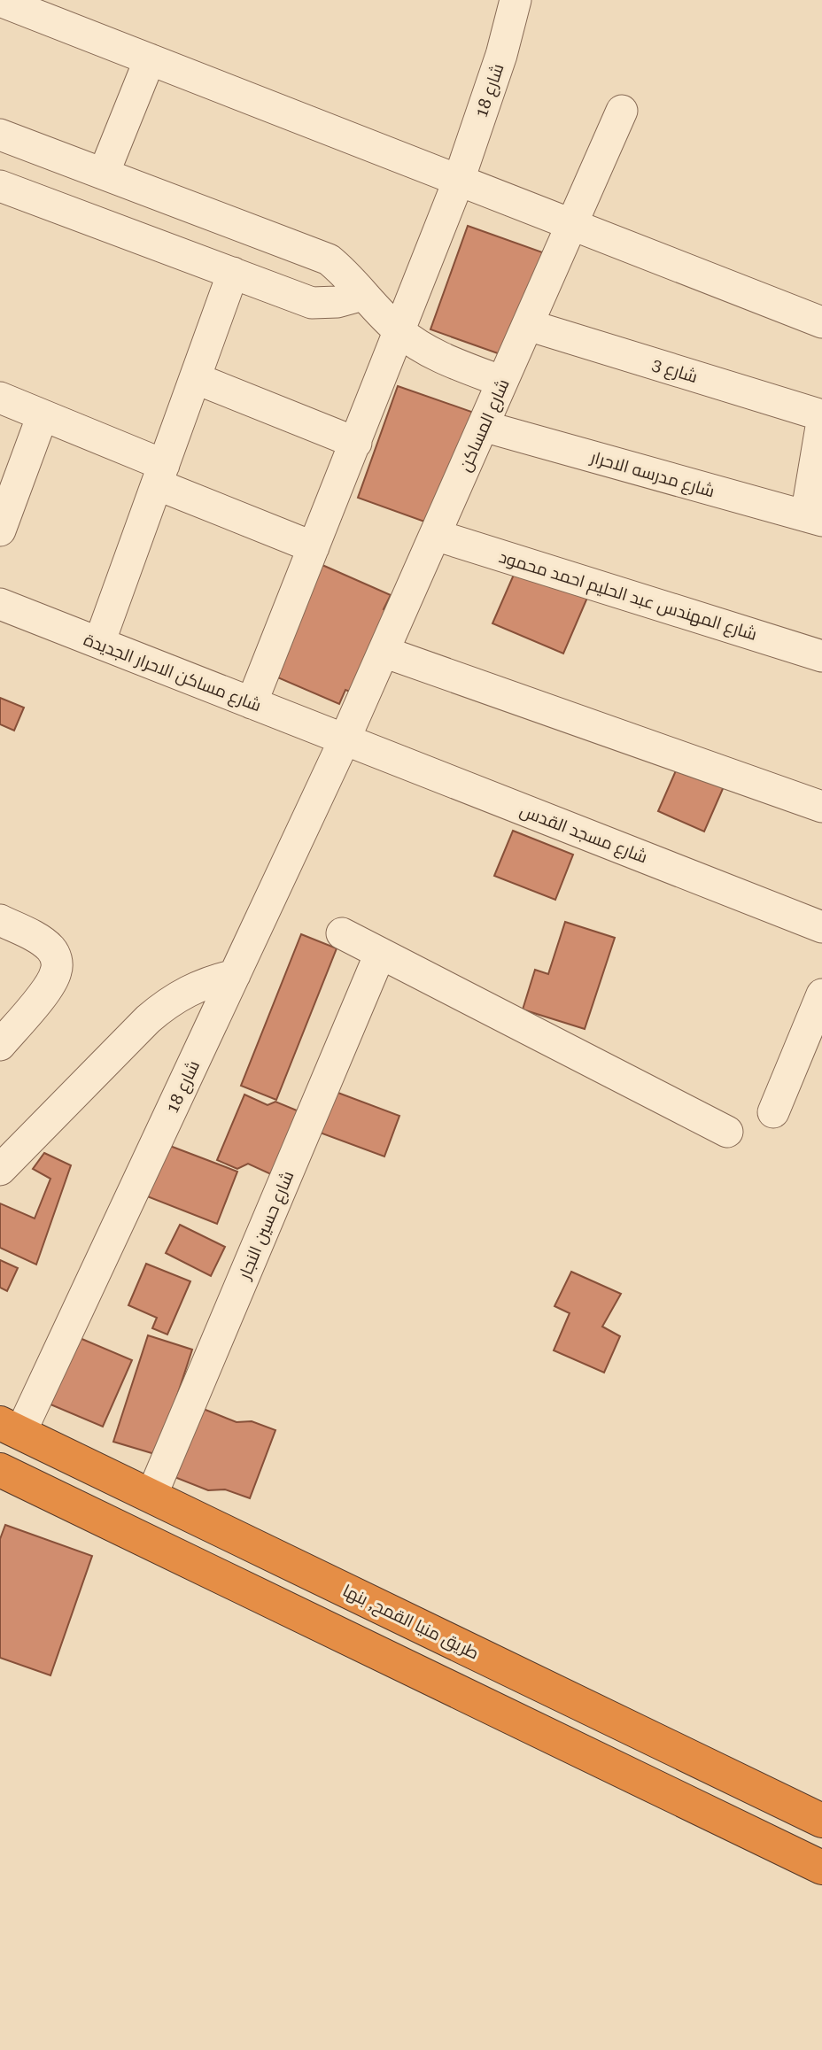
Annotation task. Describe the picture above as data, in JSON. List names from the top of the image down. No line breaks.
{"streets":{"highway":["طريق منيا القمح, بنها"],"street":["شارع 18","شارع 3","شارع المساكن","شارع مدرسه الاحرار","شارع المهندس عبد الحليم احمد محمود","شارع مساكن الاحرار الجديدة","شارع مسجد القدس","شارع حسين النجار"]},"crossings":[["شارع 18","شارع المساكن"],["شارع 18","شارع مساكن الاحرار الجديدة"],["شارع 18","شارع مسجد القدس"],["شارع 18","طريق منيا القمح, بنها"],["شارع 3","شارع المساكن"],["شارع المساكن","شارع مدرسه الاحرار"],["شارع المساكن","شارع المهندس عبد الحليم احمد محمود"],["شارع المساكن","شارع مساكن الاحرار الجديدة"],["شارع المساكن","شارع مسجد القدس"],["شارع مساكن الاحرار الجديدة","شارع مسجد القدس"],["شارع حسين النجار","طريق منيا القمح, بنها"]]}
